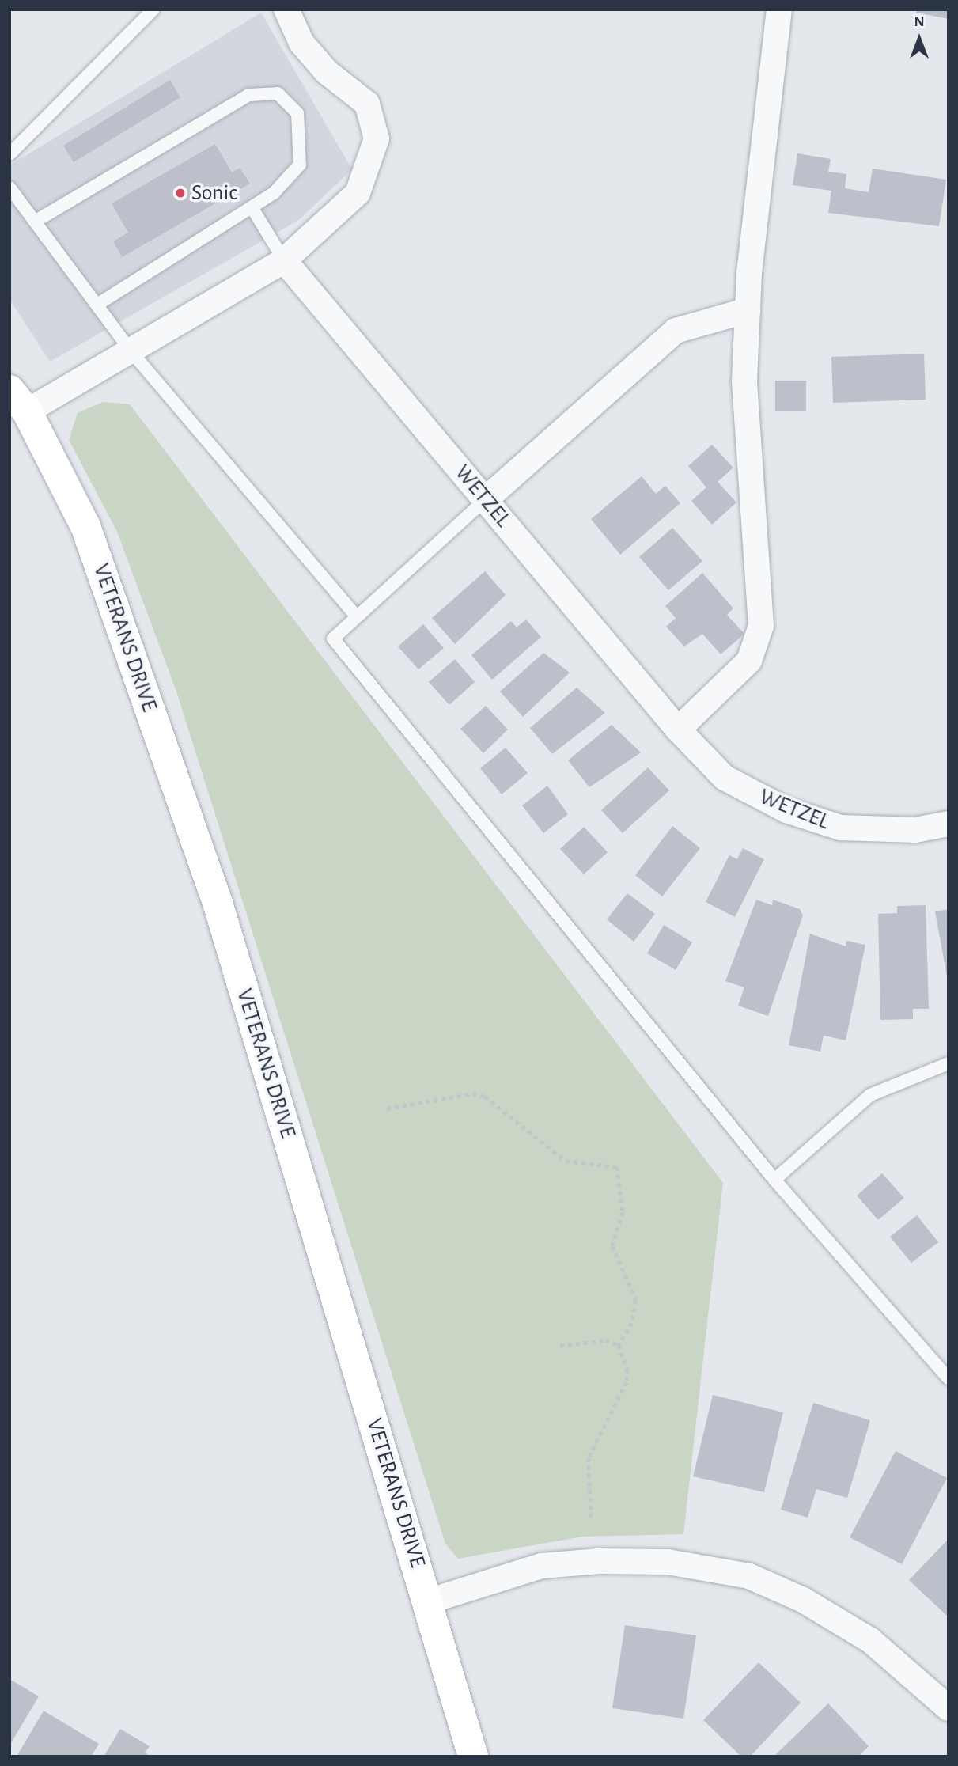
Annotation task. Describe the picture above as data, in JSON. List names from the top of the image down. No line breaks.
{"streets":{"main road":["VETERANS DRIVE"],"street":["WETZEL"]},"places":["Sonic"],"north":"top"}
